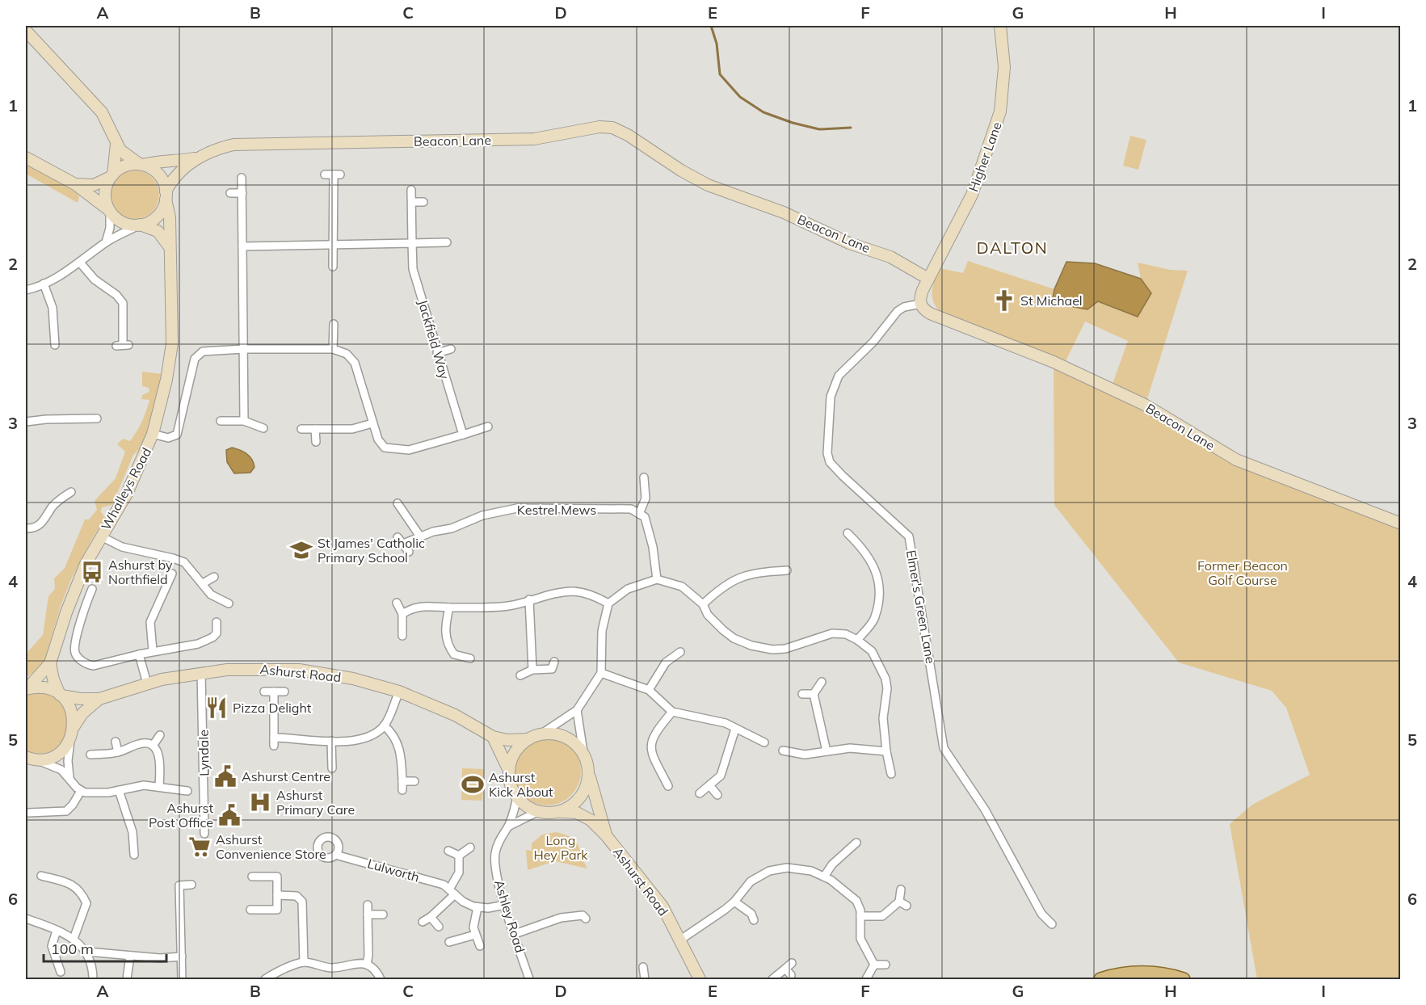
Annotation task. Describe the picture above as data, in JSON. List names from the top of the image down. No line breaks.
{"streets":{"street":["Beacon Lane","Higher Lane","Jackfield Way","Whalleys Road","Kestrel Mews","Elmer's Green Lane","Ashurst Road","Lyndale","Lulworth","Ashley Road"]},"crossings":[["Beacon Lane","Higher Lane"],["Beacon Lane","Whalleys Road"],["Beacon Lane","Elmer's Green Lane"],["Whalleys Road","Ashurst Road"],["Ashurst Road","Lyndale"],["Ashurst Road","Ashley Road"]],"districts":["DALTON"],"parks":["Former Beacon Golf Course","Long Hey Park"],"places":{"church":["St Michael"],"school or university":["St James' Catholic Primary School"],"bus stop":["Ashurst by Northfield"],"restaurant":["Pizza Delight"],"public building":["Ashurst Centre","Ashurst Post Office"],"sports":["Ashurst Kick About"],"hospital":["Ashurst Primary Care"],"supermarket":["Ashurst Convenience Store"]},"scale_bar":"100 m","grid":{"columns":["A","B","C","D","E","F","G","H","I"],"rows":["1","2","3","4","5","6"]}}
